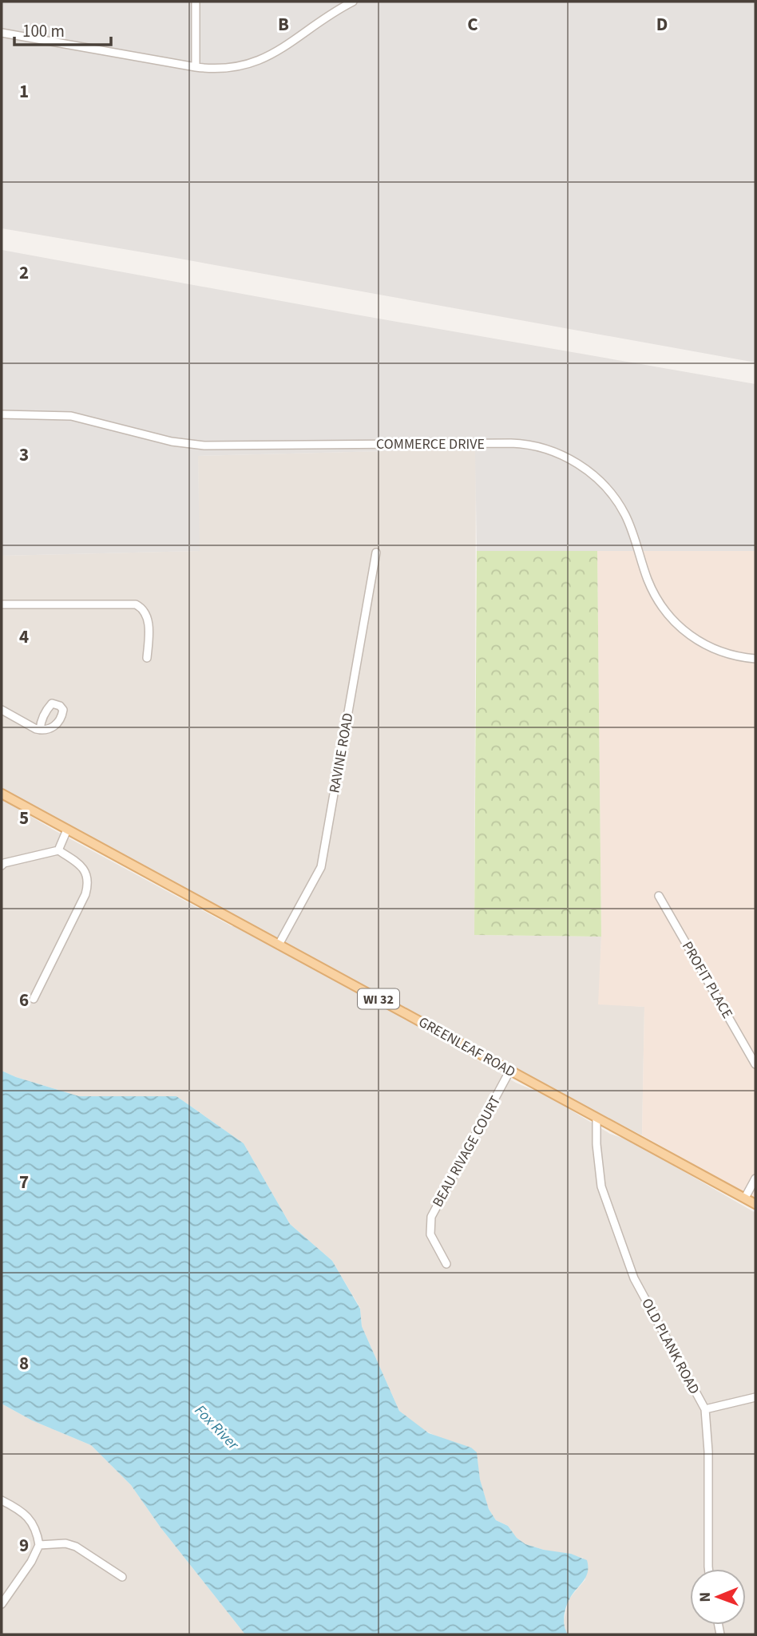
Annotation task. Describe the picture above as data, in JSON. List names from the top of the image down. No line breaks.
{"streets":{"main road":["WI 32","GREENLEAF ROAD"],"street":["COMMERCE DRIVE","RAVINE ROAD","PROFIT PLACE","BEAU RIVAGE COURT","OLD PLANK ROAD"]},"crossings":[["RAVINE ROAD","GREENLEAF ROAD"],["GREENLEAF ROAD","BEAU RIVAGE COURT"],["GREENLEAF ROAD","OLD PLANK ROAD"]],"water":["Fox River"],"scale_bar":"100 m","north":"left","grid":{"columns":["B","C","D"],"rows":["1","2","3","4","5","6","7","8","9"]}}
